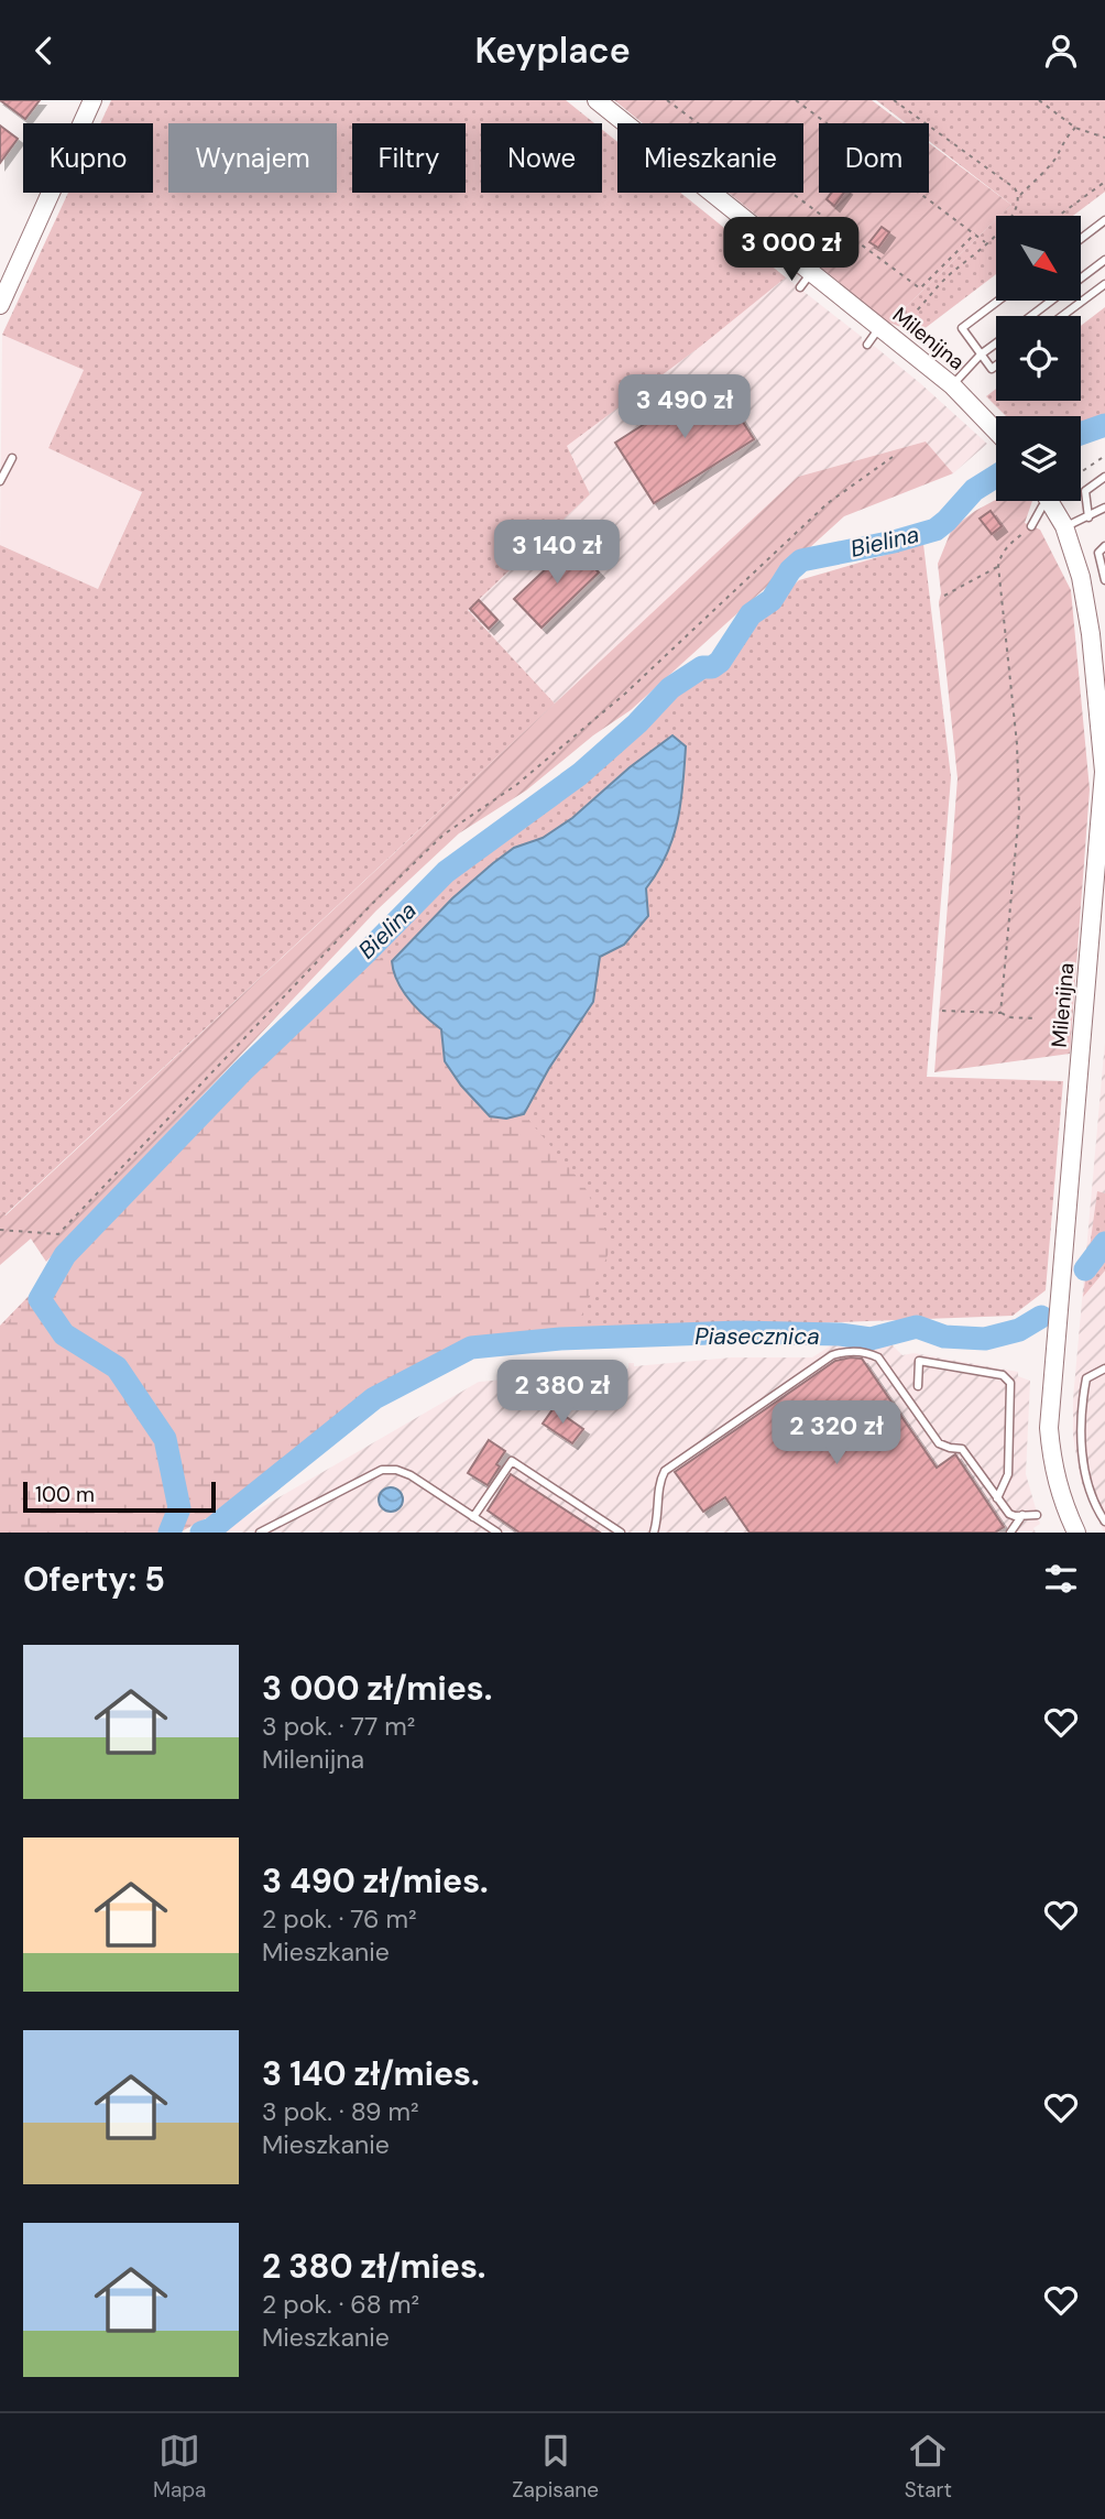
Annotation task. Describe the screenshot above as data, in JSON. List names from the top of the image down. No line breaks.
{"streets":{"street":["Milenijna"]},"water":["Bielina","Piasecznica"],"scale_bar":"100 m","north":"bottom right","page":{"header":"Keyplace","chip":["Kupno","Wynajem","Filtry","Nowe","Mieszkanie","Dom"],"price":["3 000 zł","3 490 zł","3 140 zł","2 380 zł","2 320 zł"],"scale":"100 m","heading":"Oferty: 5","list":[{"name":"3 000 zł/mies.","note":"3 pok. · 77 m² · Milenijna"},{"name":"3 490 zł/mies.","note":"2 pok. · 76 m² · Mieszkanie"},{"name":"3 140 zł/mies.","note":"3 pok. · 89 m² · Mieszkanie"},{"name":"2 380 zł/mies.","note":"2 pok. · 68 m² · Mieszkanie"}],"tabs":["Mapa","Zapisane","Start"]}}
